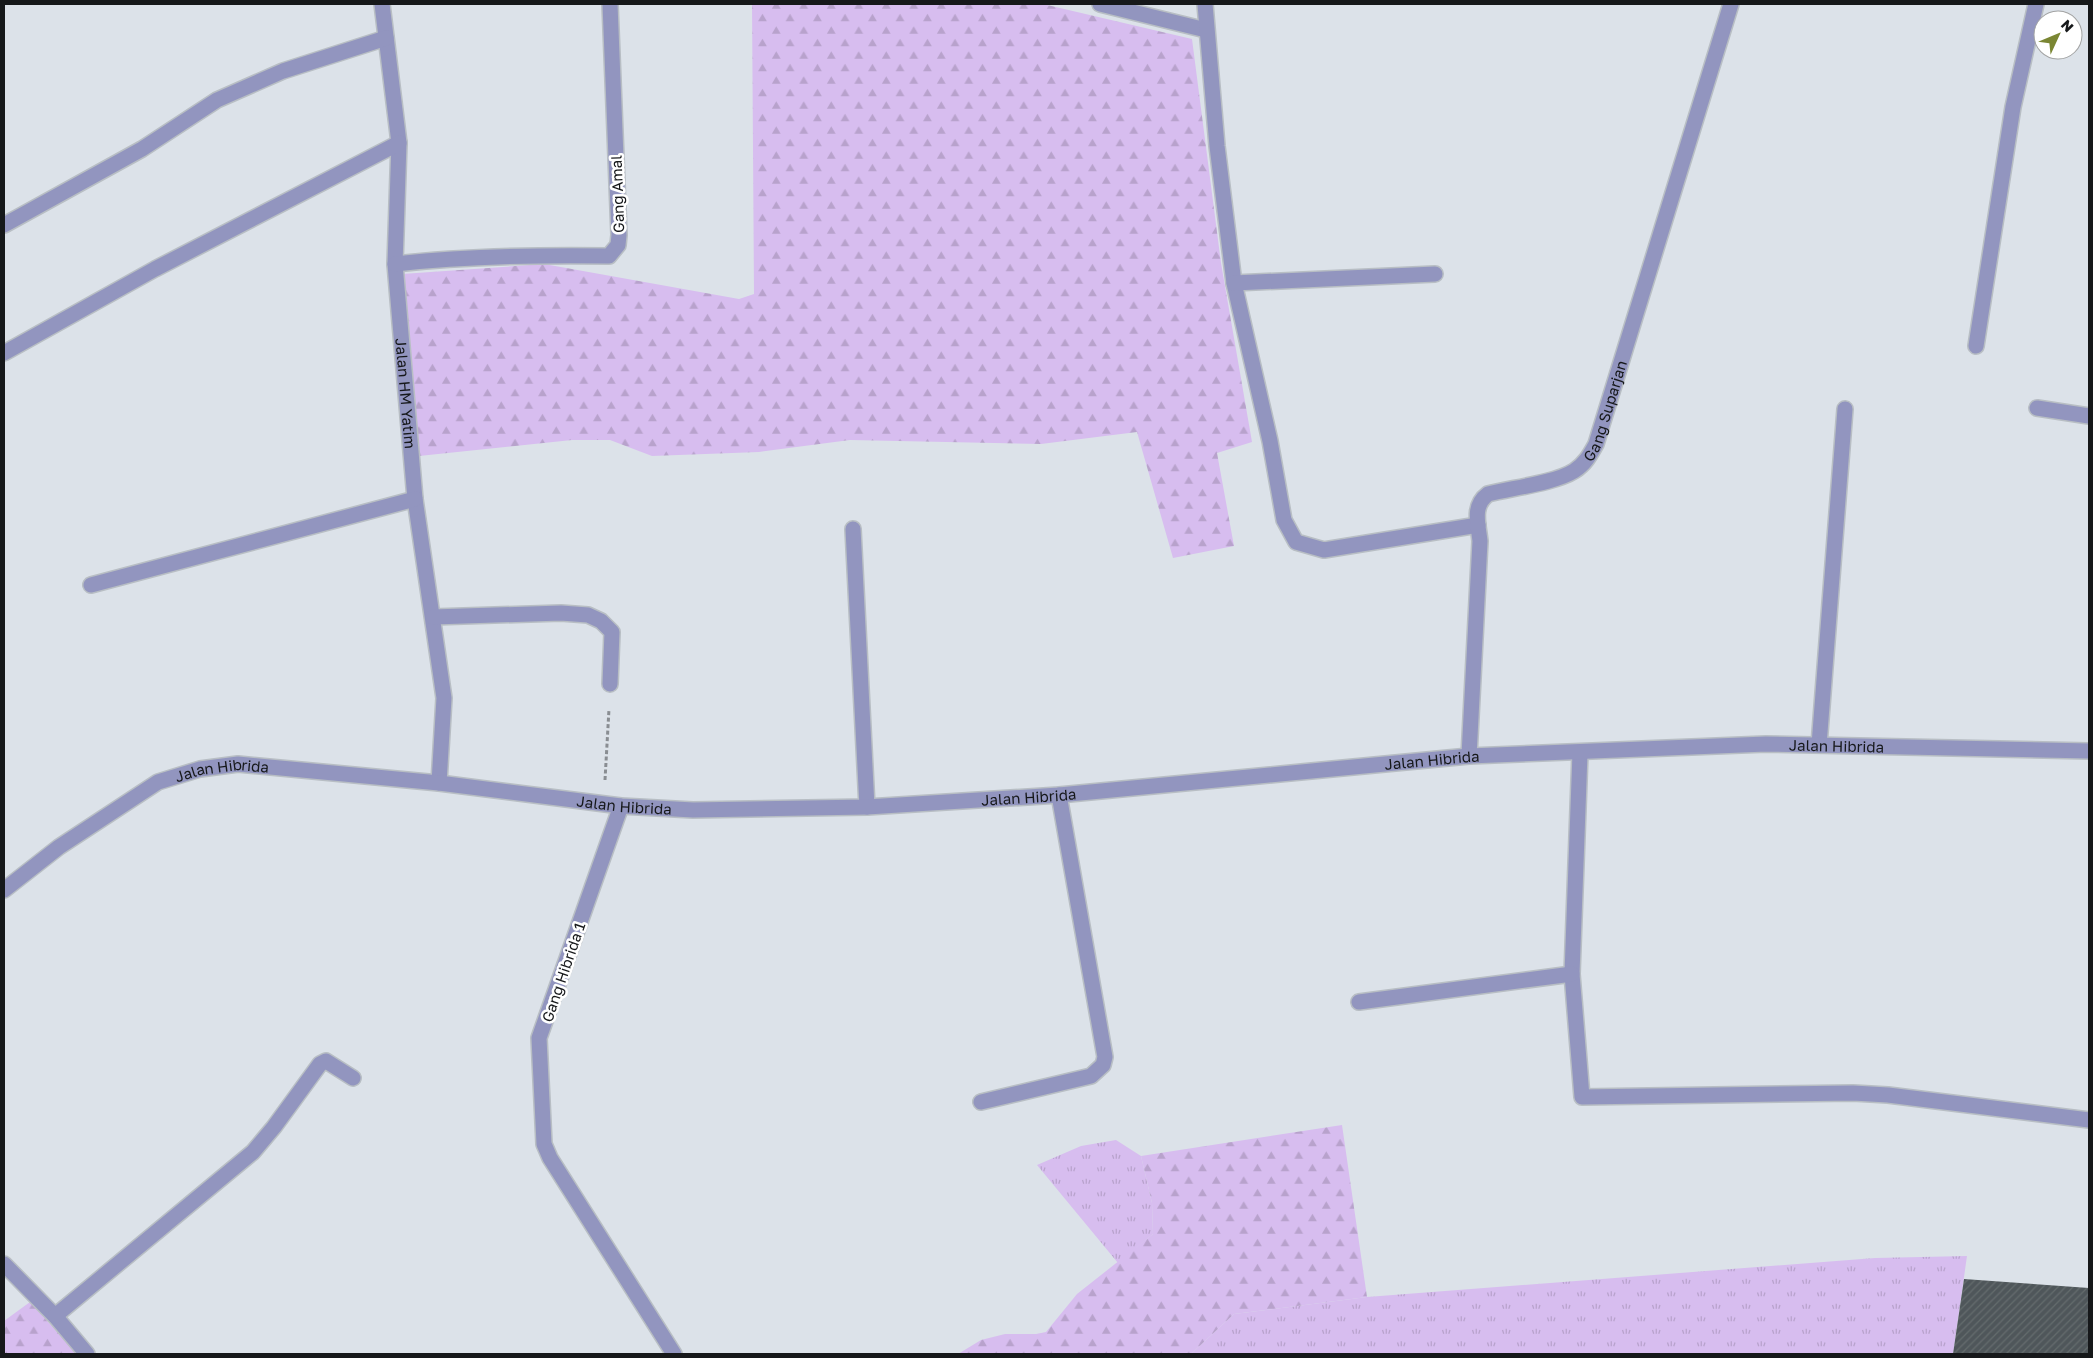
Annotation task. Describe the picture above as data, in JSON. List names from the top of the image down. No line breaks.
{"streets":{"street":["Gang Amal","Jalan HM Yatim","Gang Suparjan","Jalan Hibrida","Gang Hibrida 1"]},"crossings":[["Gang Amal","Jalan HM Yatim"],["Jalan HM Yatim","Jalan Hibrida"],["Gang Suparjan","Jalan Hibrida"],["Jalan Hibrida","Gang Hibrida 1"]],"north":"top right"}
